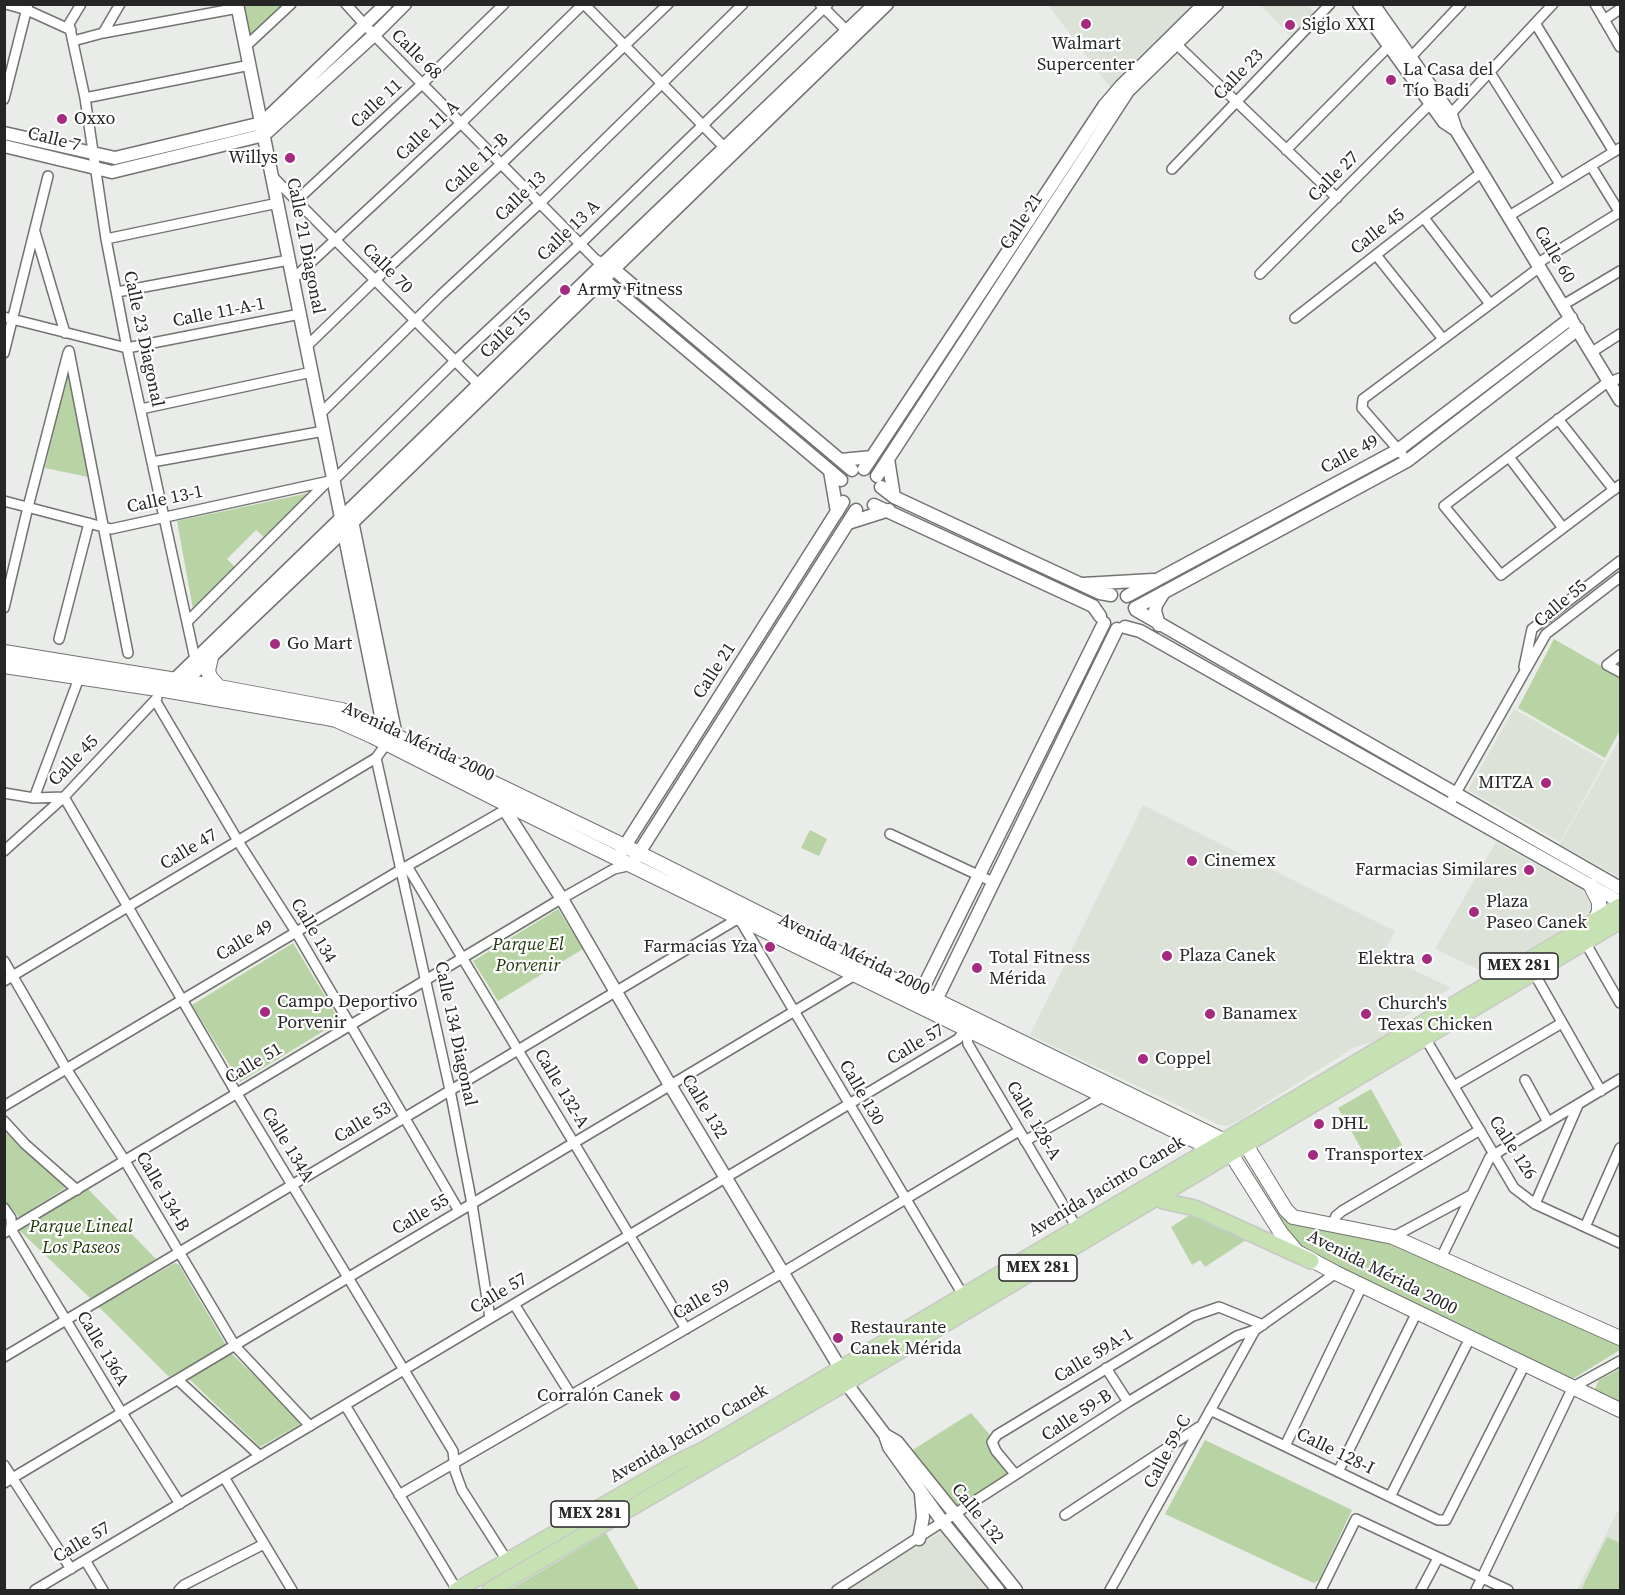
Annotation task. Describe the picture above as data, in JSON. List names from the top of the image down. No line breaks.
{"streets":{"main road":["Avenida Mérida 2000","MEX 281","Avenida Jacinto Canek"],"street":["Calle 68","Calle 23","Calle 11","Calle 11 A","Calle 7","Calle 11-B","Calle 27","Calle 13","Calle 21","Calle 13 A","Calle 45","Calle 21 Diagonal","Calle 60","Calle 70","Calle 11-A-1","Calle 15","Calle 23 Diagonal","Calle 49","Calle 13-1","Calle 55","Calle 47","Calle 134","Calle 134 Diagonal","Calle 57","Calle 51","Calle 132-A","Calle 130","Calle 132","Calle 128-A","Calle 53","Calle 134A","Calle 126","Calle 134-B","Calle 59","Calle 136A","Calle 59A-1","Calle 59-B","Calle 59-C","Calle 128-I"]},"crossings":[["Calle 68","Calle 11"],["Calle 68","Calle 11 A"],["Calle 68","Calle 11-B"],["Calle 68","Calle 13"],["Calle 68","Calle 13 A"],["Calle 68","Calle 15"],["Calle 11","Calle 70"],["Calle 11 A","Calle 21 Diagonal"],["Calle 11 A","Calle 70"],["Calle 7","Calle 21 Diagonal"],["Calle 7","Calle 23 Diagonal"],["Calle 11-B","Calle 21 Diagonal"],["Calle 11-B","Calle 70"],["Calle 27","Calle 60"],["Calle 13","Calle 21 Diagonal"],["Calle 13","Calle 70"],["Calle 21","Avenida Mérida 2000"],["Calle 21","Calle 51"],["Calle 13 A","Calle 21 Diagonal"],["Calle 13 A","Calle 70"],["Calle 13 A","Calle 23 Diagonal"],["Calle 13 A","Calle 13-1"],["Calle 45","Calle 60"],["Calle 45","Avenida Mérida 2000"],["Calle 45","Calle 134"],["Calle 45","Calle 134A"],["Calle 21 Diagonal","Calle 70"],["Calle 21 Diagonal","Calle 11-A-1"],["Calle 21 Diagonal","Calle 15"],["Calle 21 Diagonal","Calle 13-1"],["Calle 21 Diagonal","Avenida Mérida 2000"],["Calle 21 Diagonal","Calle 47"],["Calle 60","Calle 49"],["Calle 70","Calle 15"],["Calle 11-A-1","Calle 23 Diagonal"],["Calle 15","Calle 23 Diagonal"],["Calle 15","Avenida Mérida 2000"],["Calle 23 Diagonal","Calle 13-1"],["Calle 49","Avenida Mérida 2000"],["Calle 49","Calle 134"],["Calle 49","Calle 134 Diagonal"],["Calle 49","Calle 132-A"],["Calle 49","Calle 132"],["Calle 49","Calle 134A"],["Calle 49","Calle 134-B"],["Calle 55","Avenida Mérida 2000"],["Calle 55","Calle 134"],["Calle 55","Calle 134 Diagonal"],["Calle 55","Calle 132-A"],["Calle 55","Calle 130"],["Calle 55","Calle 132"],["Calle 55","Calle 134A"],["Calle 55","Calle 134-B"],["Calle 55","Calle 136A"],["Avenida Mérida 2000","Calle 47"],["Avenida Mérida 2000","Calle 134"],["Avenida Mérida 2000","Calle 57"],["Avenida Mérida 2000","Calle 51"],["Avenida Mérida 2000","Calle 130"],["Avenida Mérida 2000","Calle 132"],["Avenida Mérida 2000","Calle 128-A"],["Avenida Mérida 2000","Calle 53"],["Avenida Mérida 2000","Avenida Jacinto Canek"],["Avenida Mérida 2000","Calle 59-B"],["Avenida Mérida 2000","Calle 128-I"],["Calle 47","Calle 134"],["Calle 47","Calle 134 Diagonal"],["Calle 47","Calle 134A"],["Calle 47","Calle 134-B"],["Calle 134","Calle 51"],["Calle 134","Calle 53"],["Calle 134 Diagonal","Calle 57"],["Calle 134 Diagonal","Calle 51"],["Calle 134 Diagonal","Calle 132-A"],["Calle 134 Diagonal","Calle 53"],["Calle 57","Calle 132-A"],["Calle 57","Calle 130"],["Calle 57","Calle 132"],["Calle 57","Calle 128-A"],["Calle 57","Calle 134A"],["Calle 57","Calle 134-B"],["Calle 57","Calle 136A"],["Calle 51","Calle 132-A"],["Calle 51","Calle 132"],["Calle 51","Calle 134A"],["Calle 51","Calle 134-B"],["Calle 51","Calle 136A"],["Calle 132-A","Calle 53"],["Calle 132-A","Calle 59"],["Calle 130","Calle 53"],["Calle 130","Avenida Jacinto Canek"],["Calle 130","Calle 59"],["Calle 132","Calle 53"],["Calle 132","Avenida Jacinto Canek"],["Calle 132","Calle 59"],["Calle 132","Calle 59-B"],["Calle 128-A","Avenida Jacinto Canek"],["Calle 128-A","Calle 59"],["Calle 53","Calle 134A"],["Calle 53","Calle 134-B"],["Calle 53","Calle 136A"],["Calle 134A","Avenida Jacinto Canek"],["Calle 134A","Calle 59"],["Calle 126","Avenida Jacinto Canek"],["Calle 59A-1","Calle 59-B"],["Calle 59A-1","Calle 59-C"],["Calle 59-B","Calle 59-C"],["Calle 59-C","Calle 128-I"]],"parks":["Parque El Porvenir","Parque Lineal Los Paseos"],"places":["Walmart Supercenter","Siglo XXI","La Casa del Tío Badi","Oxxo","Willys","Army Fitness","Go Mart","MITZA","Cinemex","Farmacias Similares","Plaza Paseo Canek","Farmacias Yza","Plaza Canek","Elektra","Total Fitness Mérida","Campo Deportivo Porvenir","Banamex","Church's Texas Chicken","Coppel","DHL","Transportex","Restaurante Canek Mérida","Corralón Canek"]}
